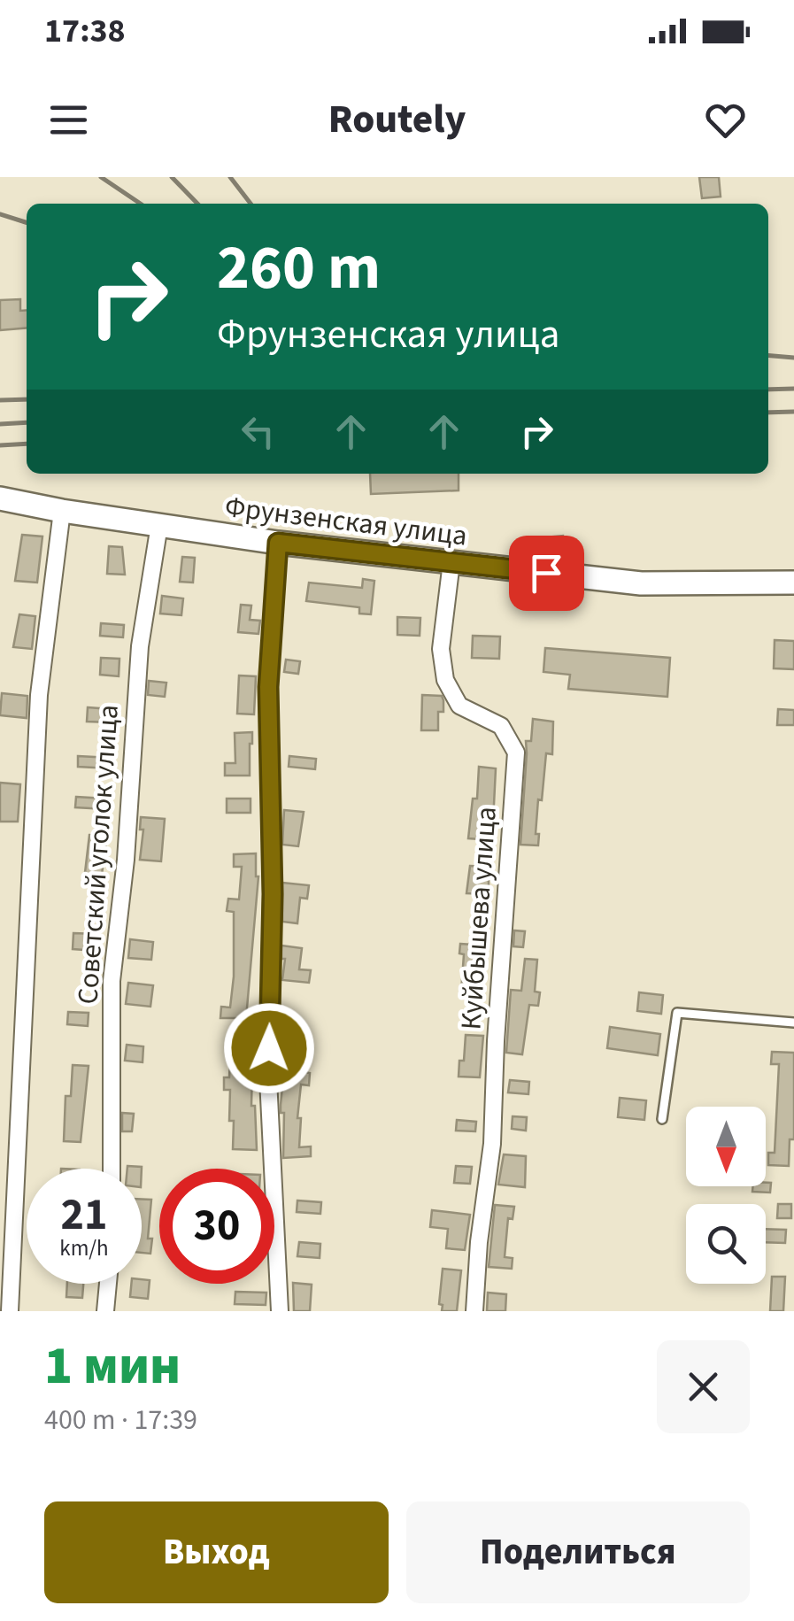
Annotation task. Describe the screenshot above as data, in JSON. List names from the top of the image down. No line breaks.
{"streets":{"street":["Фрунзенская улица","Советский уголок улица","Куйбышева улица"]},"crossings":[["Фрунзенская улица","Советский уголок улица"],["Фрунзенская улица","Куйбышева улица"]],"north":"bottom","page":{"status":"17:38","header":"Routely","turn":["260 m","Фрунзенская улица"],"speed":"21 km/h","limit":"30","heading":["1 мин","400 m · 17:39"],"buttons":["Выход","Поделиться"]}}
